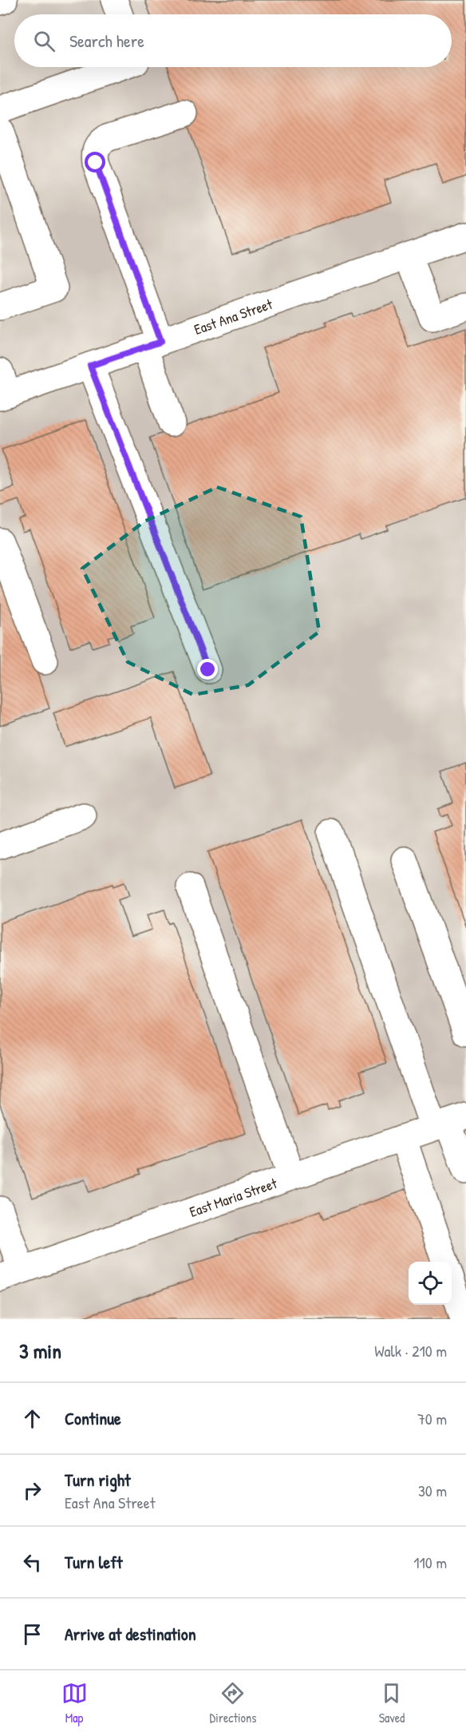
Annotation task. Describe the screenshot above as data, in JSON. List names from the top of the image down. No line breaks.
{"streets":{"street":["East Ana Street","East Maria Street"]},"page":{"search":"Search here","heading":["3 min","Walk · 210 m"],"list":[["Continue","70 m"],["Turn right","East Ana Street","30 m"],["Turn left","110 m"],"Arrive at destination"],"nav":["Map","Directions","Saved"]}}
